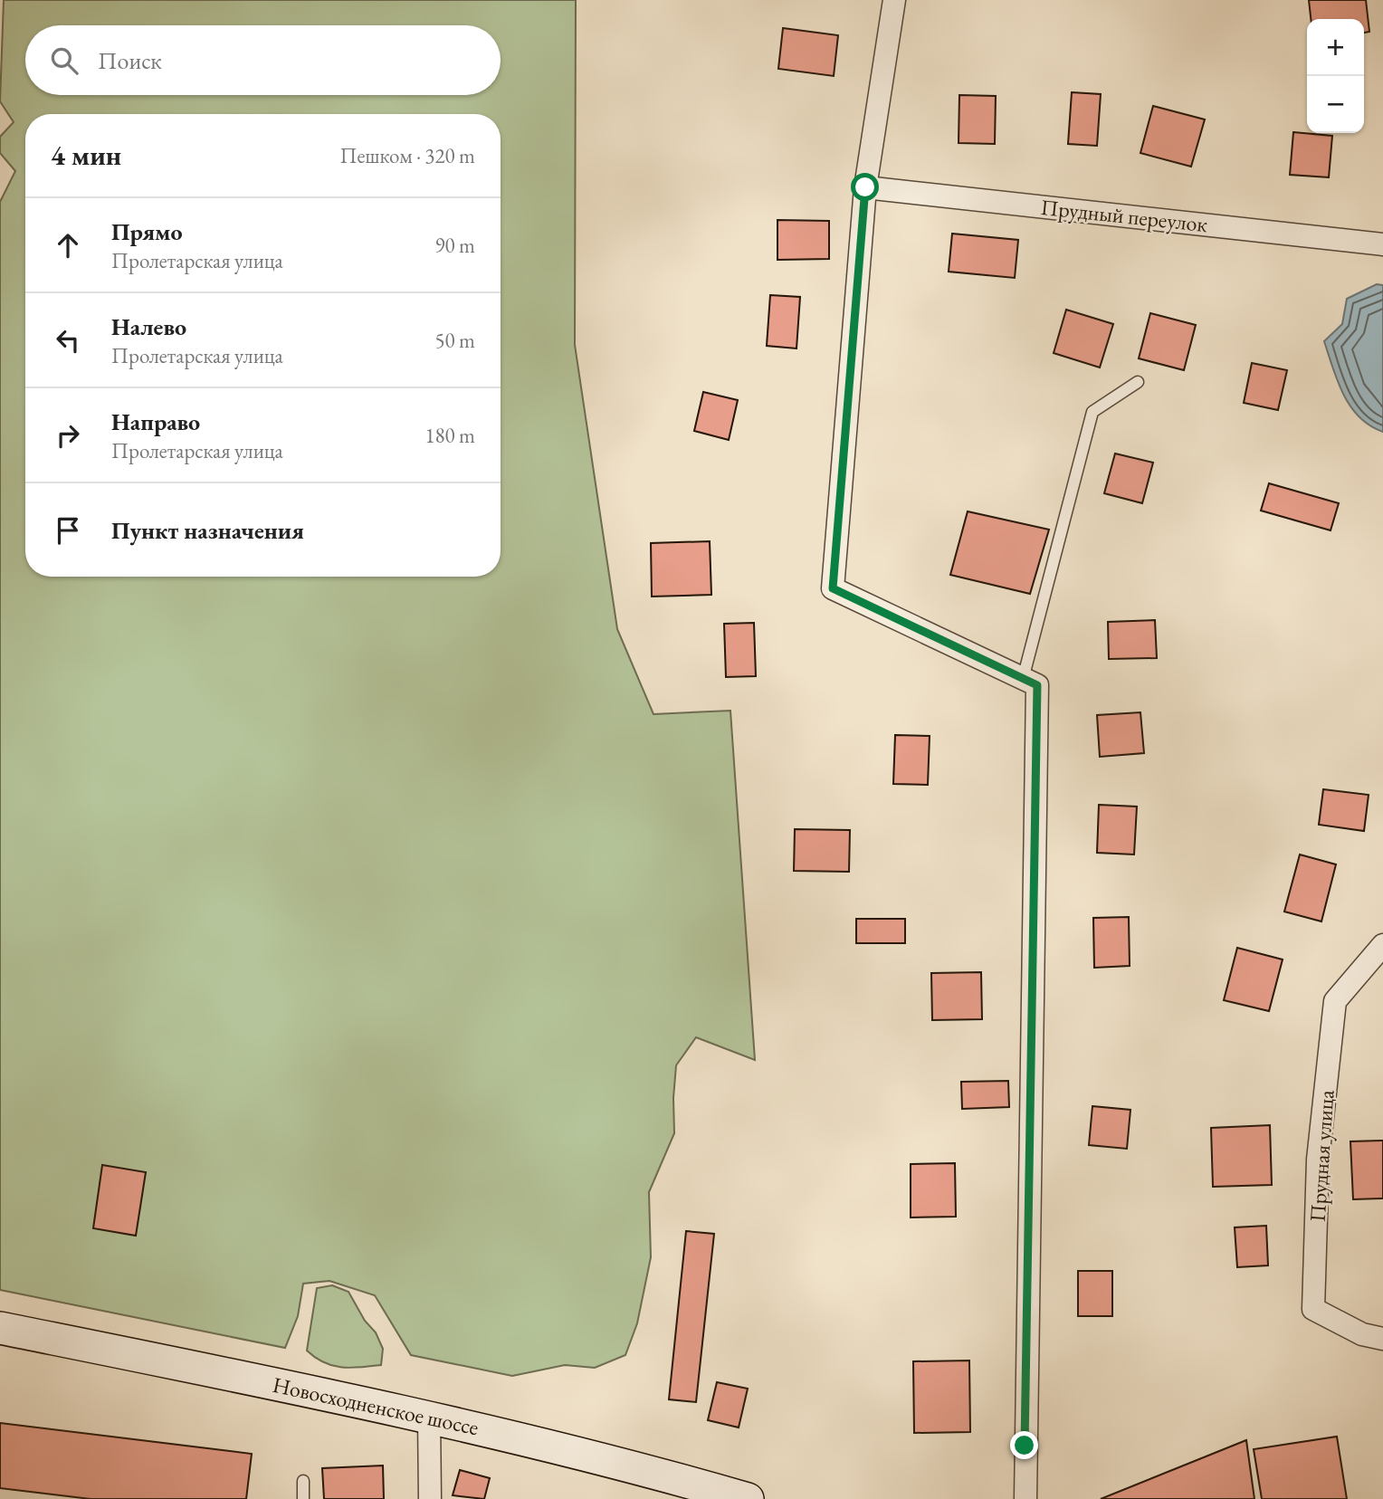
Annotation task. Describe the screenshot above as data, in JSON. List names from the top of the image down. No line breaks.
{"streets":{"street":["Прудный переулок","Прудная улица","Новосходненское шоссе"]},"page":{"map_buttons":["+","−"],"search":"Поиск","heading":["4 мин","Пешком · 320 m"],"list":[["Прямо","Пролетарская улица","90 m"],["Налево","Пролетарская улица","50 m"],["Направо","Пролетарская улица","180 m"],"Пункт назначения"]}}
